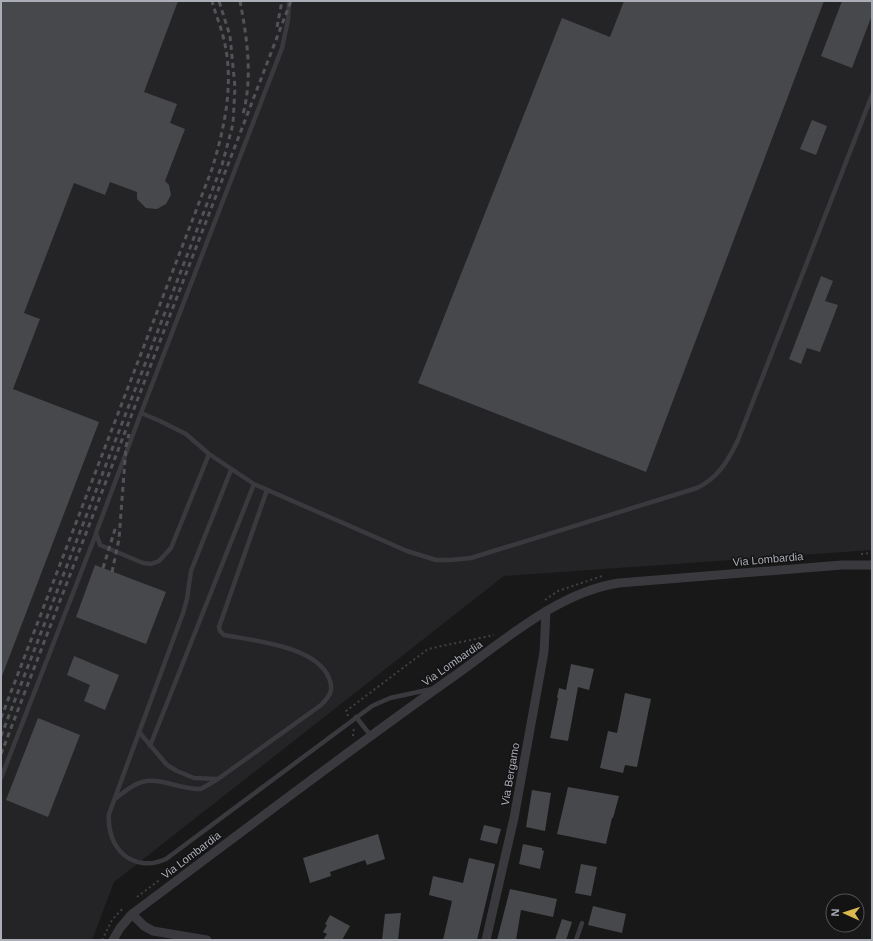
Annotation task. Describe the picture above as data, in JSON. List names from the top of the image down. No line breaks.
{"streets":{"street":["Via Lombardia","Via Bergamo"]},"crossings":[["Via Lombardia","Via Bergamo"]],"north":"left"}
